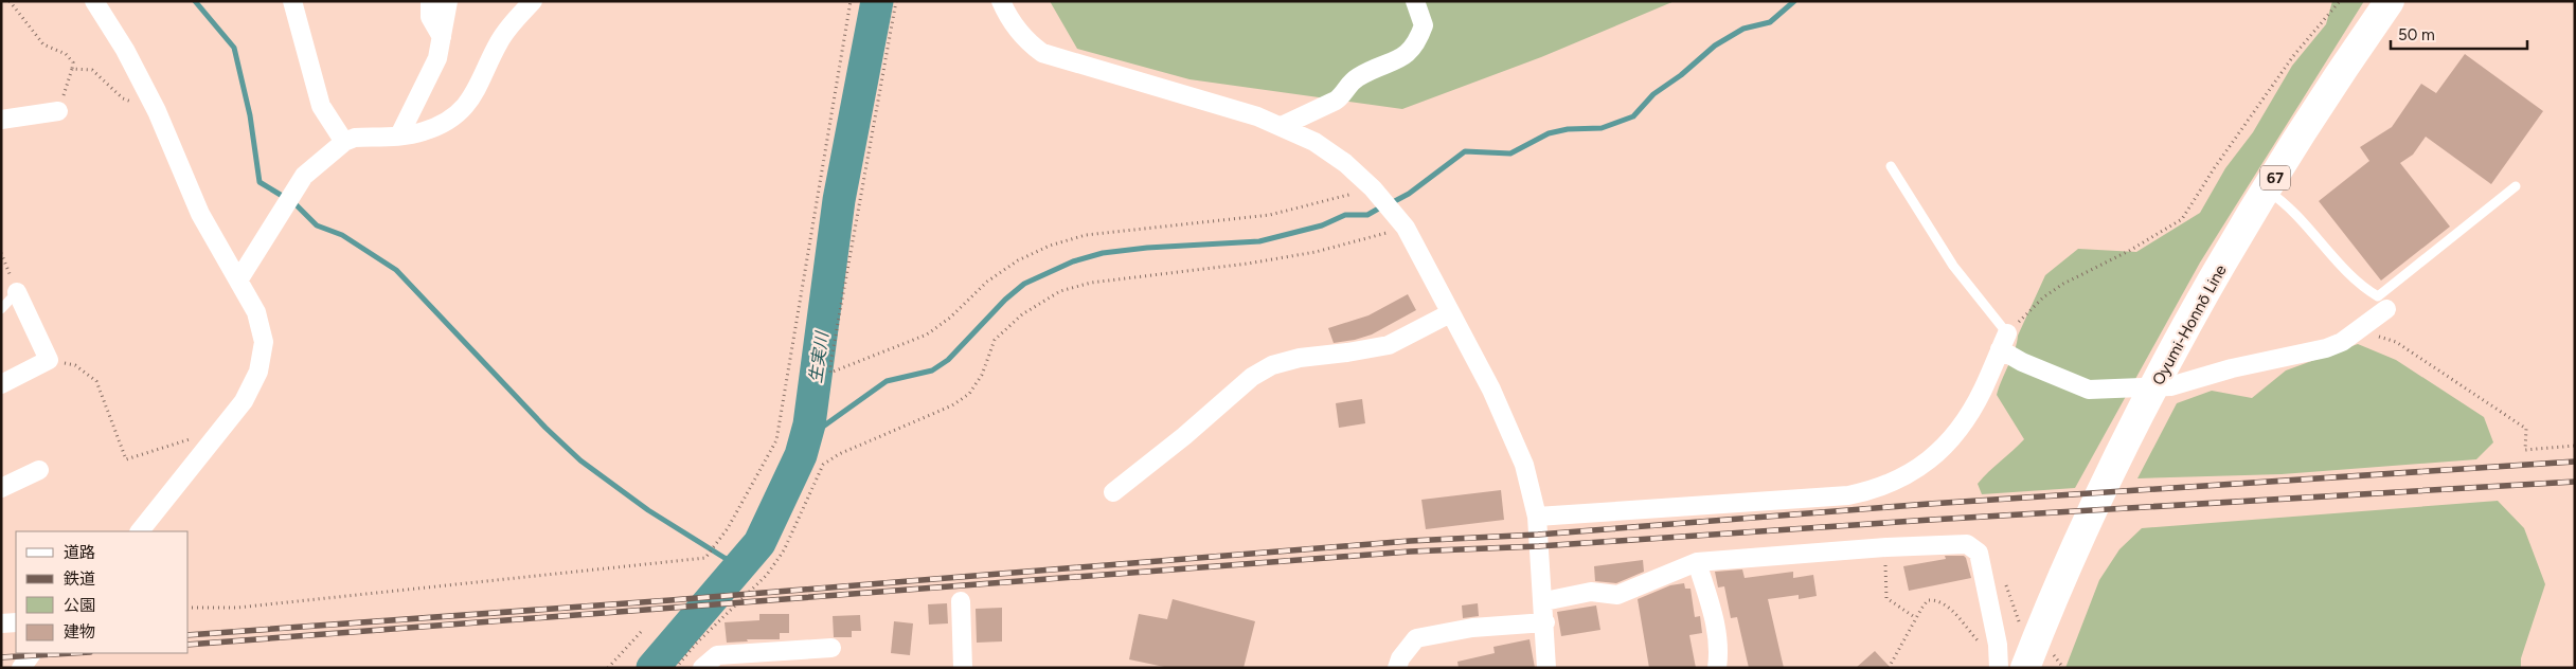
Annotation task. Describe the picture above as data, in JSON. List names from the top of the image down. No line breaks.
{"streets":{"main road":["67","Oyumi-Honnō Line"]},"water":["生実川"],"legend":["道路","鉄道","公園","建物"],"scale_bar":"50 m"}
